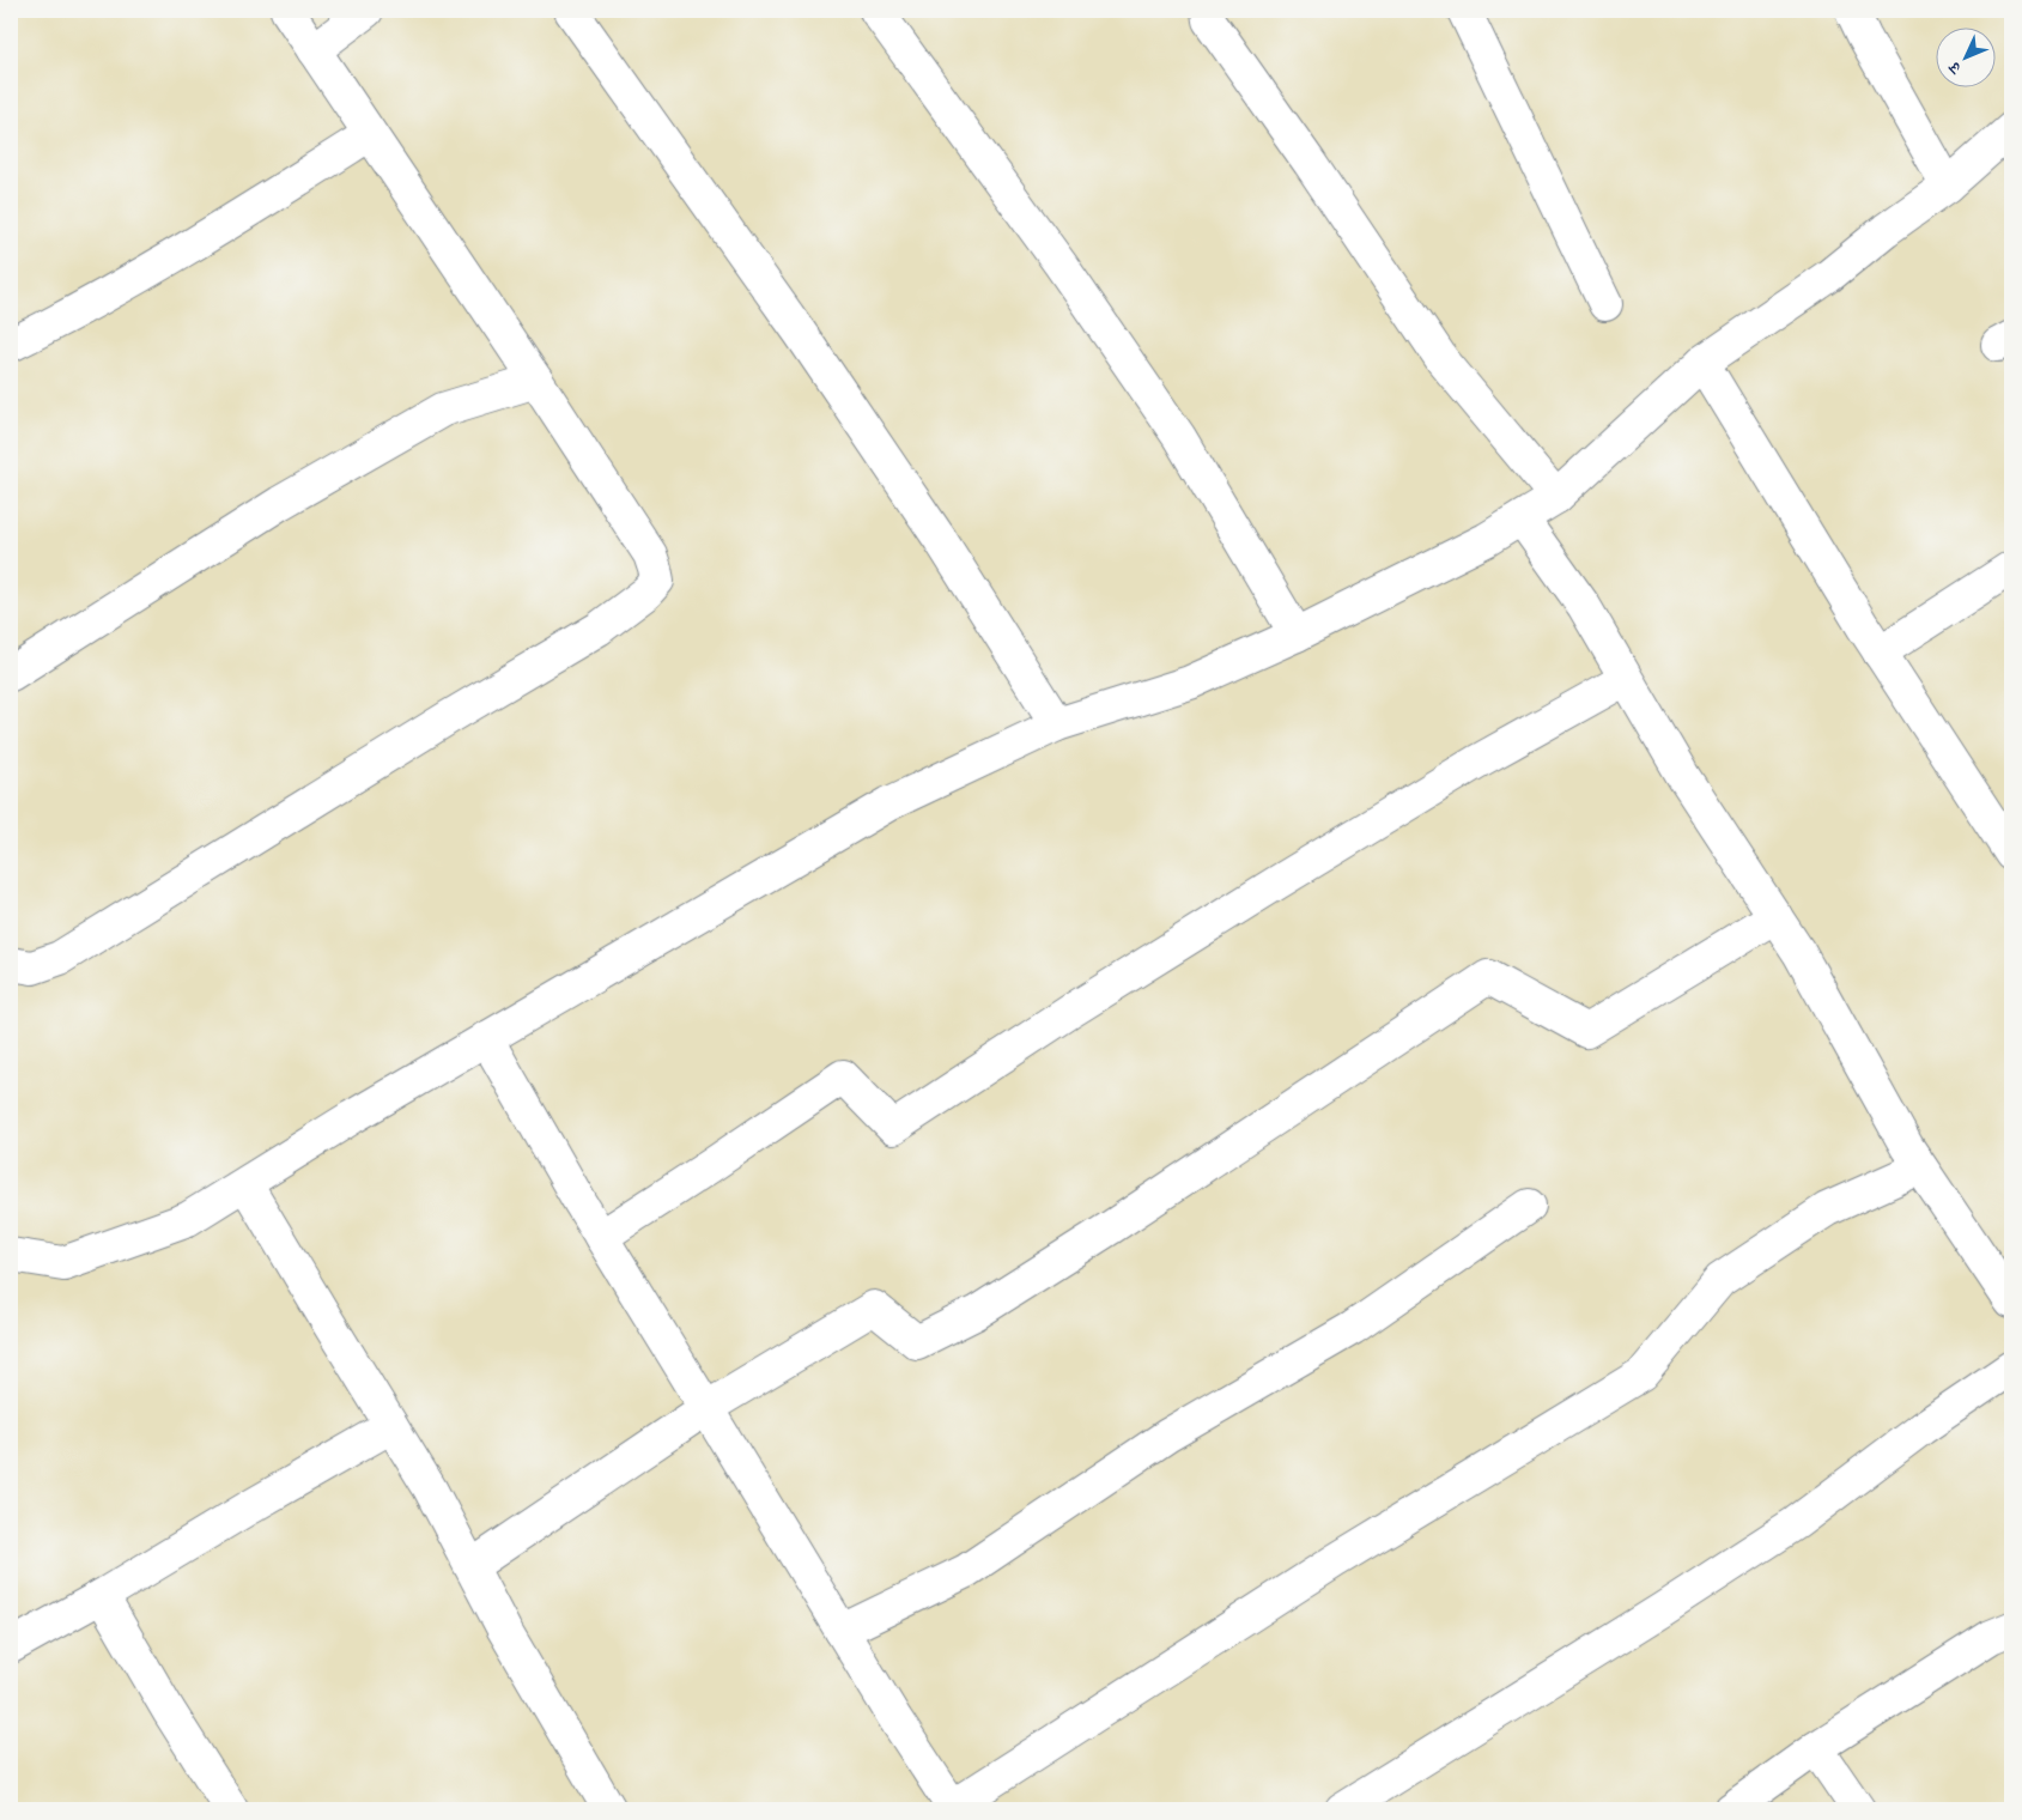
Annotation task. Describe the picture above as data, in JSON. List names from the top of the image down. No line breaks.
{"north":"bottom left"}
